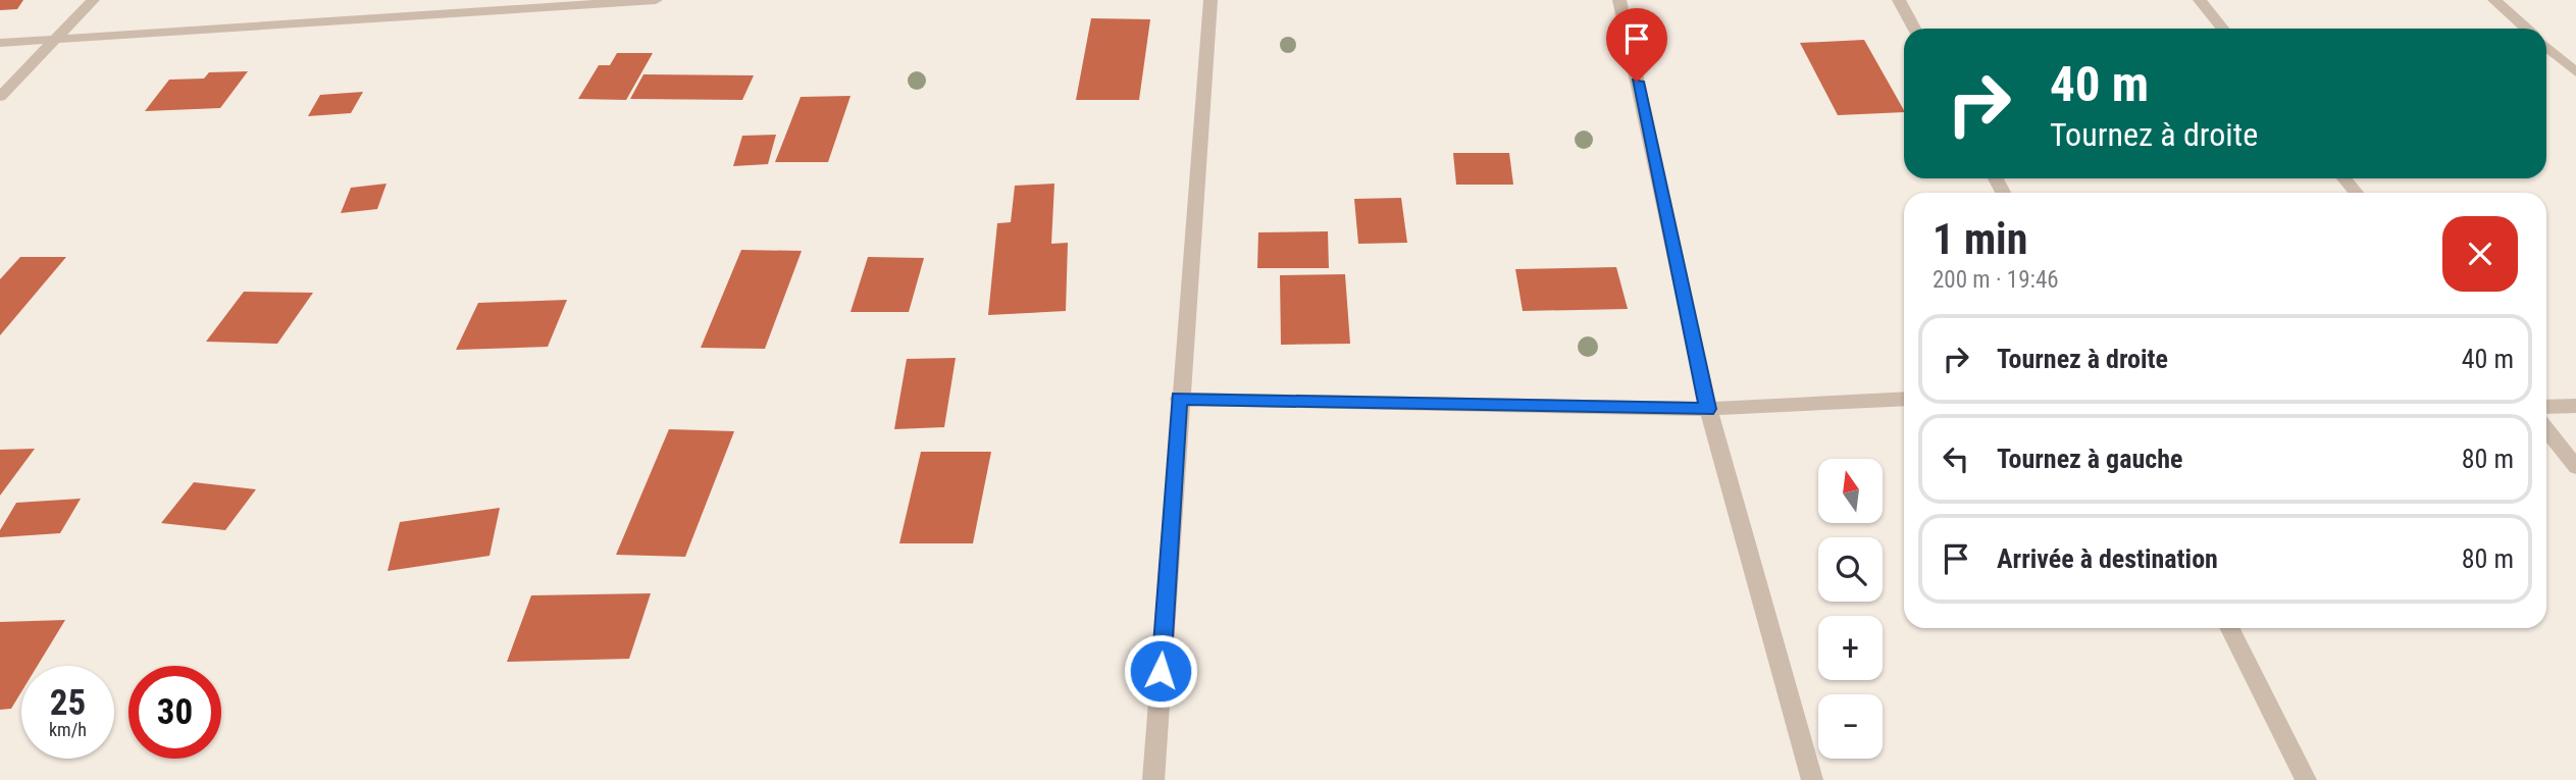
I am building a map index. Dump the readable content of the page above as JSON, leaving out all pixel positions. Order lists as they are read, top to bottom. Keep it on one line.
{"north":"top","page":{"turn":["40 m","Tournez à droite"],"heading":["1 min","200 m · 19:46"],"list":[{"name":"Tournez à droite","value":"40 m"},{"name":"Tournez à gauche","value":"80 m"},{"name":"Arrivée à destination","value":"80 m"}],"map_buttons":["+","−"],"speed":"25 km/h","limit":"30"}}
